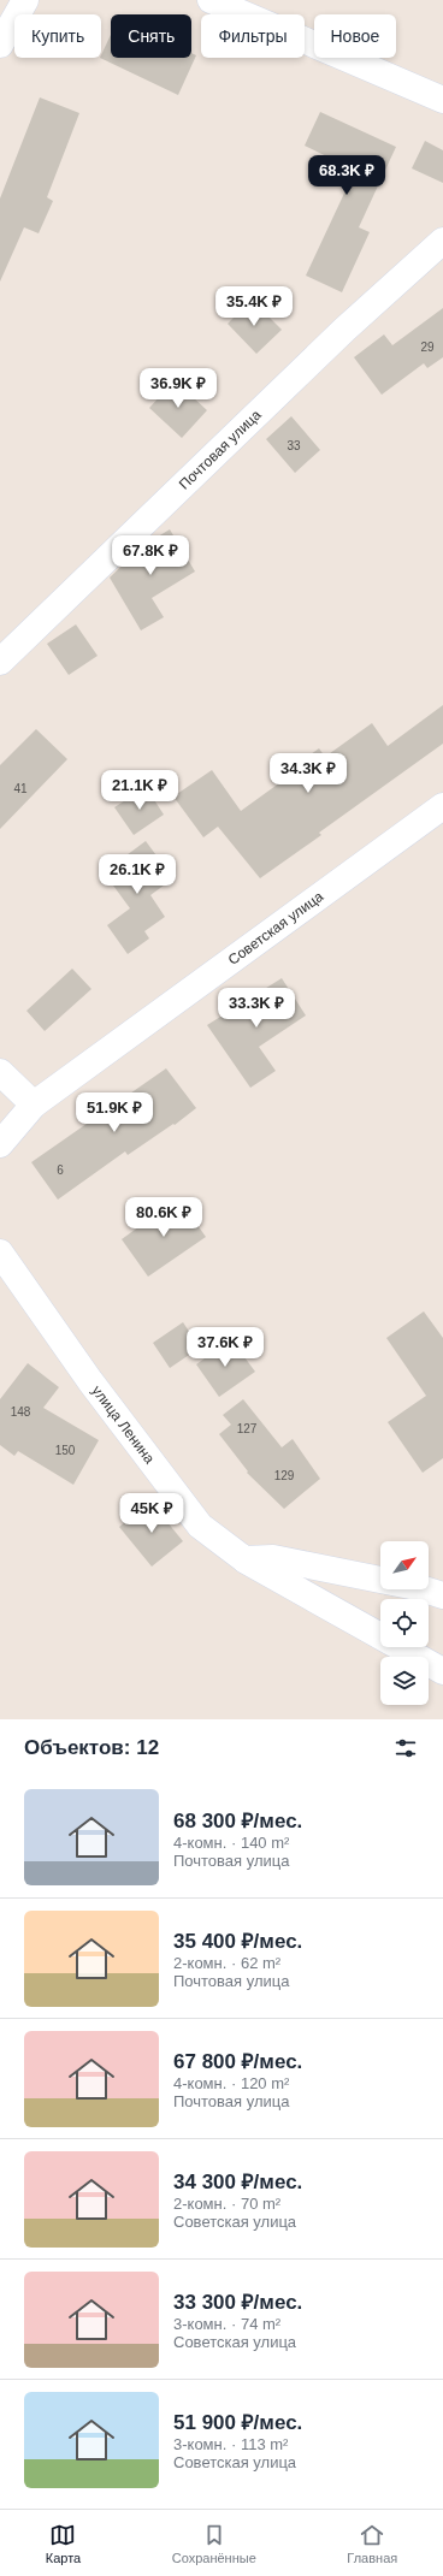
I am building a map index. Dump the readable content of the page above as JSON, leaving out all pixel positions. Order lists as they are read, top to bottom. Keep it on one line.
{"streets":{"street":["Почтовая улица","Советская улица","улица Ленина"]},"house_numbers":["29","33","41","6","148","127","150","129"],"north":"top right","page":{"chip":["Купить","Снять","Фильтры","Новое"],"price":["68.3K ₽","35.4K ₽","36.9K ₽","67.8K ₽","34.3K ₽","21.1K ₽","26.1K ₽","33.3K ₽","51.9K ₽","80.6K ₽","37.6K ₽","45K ₽"],"heading":"Объектов: 12","list":[{"name":"68 300 ₽/мес.","note":"4-комн. · 140 m² · Почтовая улица"},{"name":"35 400 ₽/мес.","note":"2-комн. · 62 m² · Почтовая улица"},{"name":"67 800 ₽/мес.","note":"4-комн. · 120 m² · Почтовая улица"},{"name":"34 300 ₽/мес.","note":"2-комн. · 70 m² · Советская улица"},{"name":"33 300 ₽/мес.","note":"3-комн. · 74 m² · Советская улица"},{"name":"51 900 ₽/мес.","note":"3-комн. · 113 m² · Советская улица"}],"tabs":["Карта","Сохранённые","Главная"]}}
